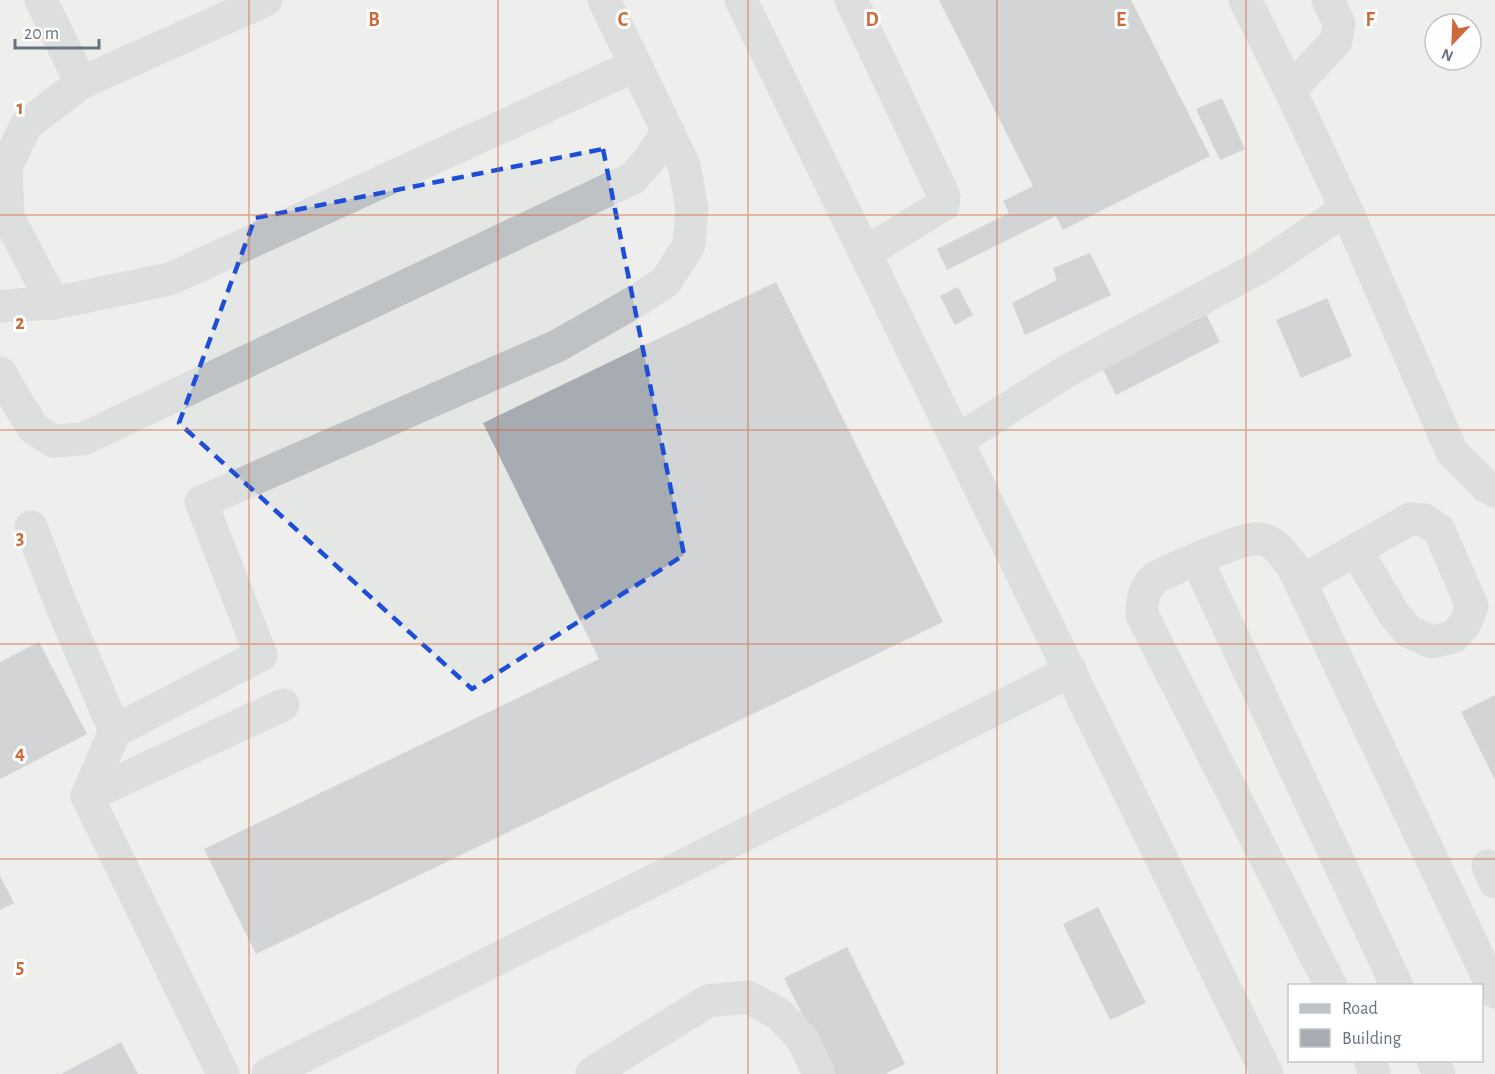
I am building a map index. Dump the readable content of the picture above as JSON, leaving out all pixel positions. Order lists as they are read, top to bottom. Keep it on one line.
{"legend":["Road","Building"],"scale_bar":"20 m","north":"bottom left","grid":{"columns":["B","C","D","E","F"],"rows":["1","2","3","4","5"]}}
